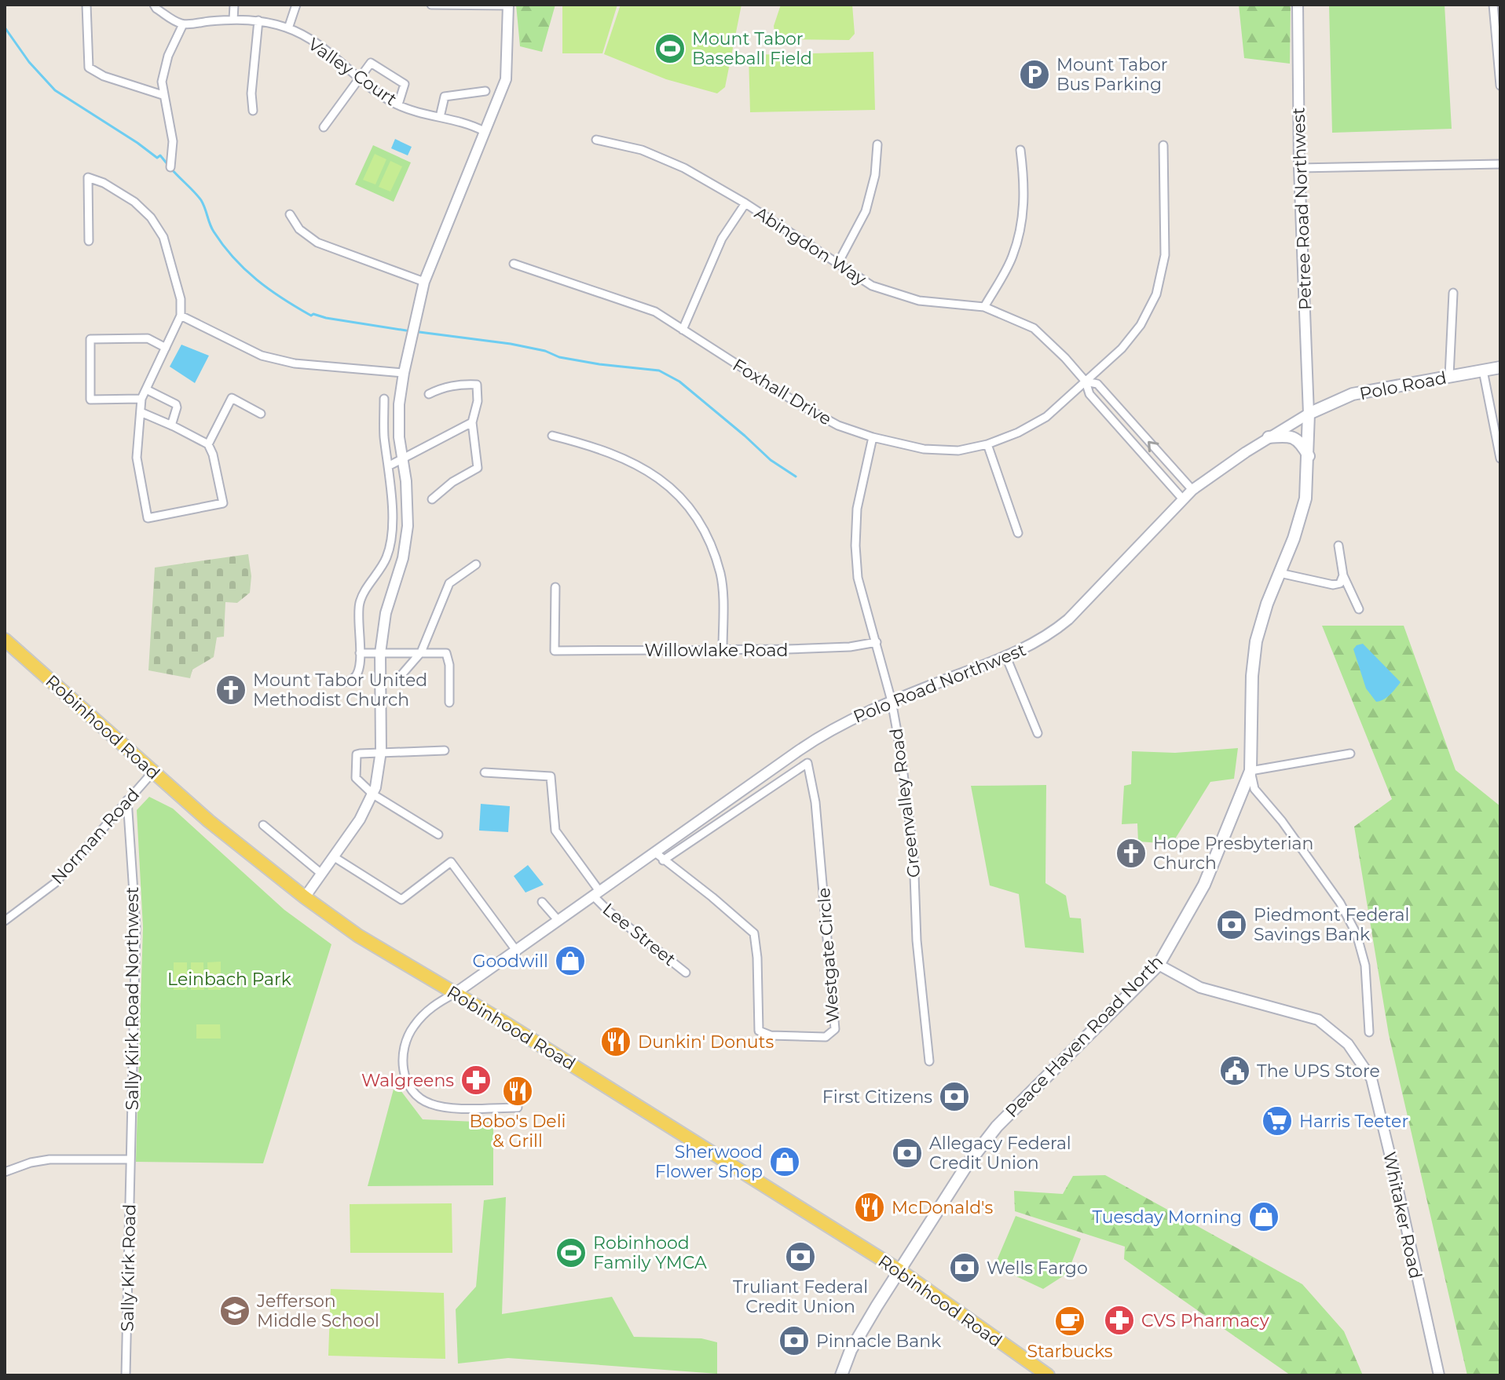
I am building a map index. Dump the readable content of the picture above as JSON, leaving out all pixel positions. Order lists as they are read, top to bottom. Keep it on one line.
{"streets":{"main road":["Polo Road","Robinhood Road","Peace Haven Road North"],"street":["Valley Court","Petree Road Northwest","Abingdon Way","Foxhall Drive","Willowlake Road","Polo Road Northwest","Greenvalley Road","Norman Road","Lee Street","Westgate Circle","Sally Kirk Road Northwest","Whitaker Road","Sally Kirk Road"]},"crossings":[["Petree Road Northwest","Polo Road"],["Petree Road Northwest","Polo Road Northwest"],["Petree Road Northwest","Peace Haven Road North"],["Abingdon Way","Foxhall Drive"],["Abingdon Way","Polo Road Northwest"],["Polo Road","Polo Road Northwest"],["Polo Road","Peace Haven Road North"],["Foxhall Drive","Greenvalley Road"],["Willowlake Road","Greenvalley Road"],["Polo Road Northwest","Robinhood Road"],["Polo Road Northwest","Greenvalley Road"],["Polo Road Northwest","Lee Street"],["Polo Road Northwest","Westgate Circle"],["Polo Road Northwest","Peace Haven Road North"],["Robinhood Road","Norman Road"],["Robinhood Road","Peace Haven Road North"],["Norman Road","Sally Kirk Road Northwest"],["Sally Kirk Road Northwest","Sally Kirk Road"],["Peace Haven Road North","Whitaker Road"]],"parks":["Leinbach Park"],"places":{"sports":["Mount Tabor Baseball Field","Robinhood Family YMCA"],"parking":["Mount Tabor Bus Parking"],"church":["Mount Tabor United Methodist Church","Hope Presbyterian Church"],"bank":["Piedmont Federal Savings Bank","First Citizens","Allegacy Federal Credit Union","Truliant Federal Credit Union","Wells Fargo","Pinnacle Bank"],"shop":["Goodwill","Sherwood Flower Shop","Tuesday Morning"],"restaurant":["Dunkin' Donuts","Bobo's Deli & Grill","McDonald's"],"public building":["The UPS Store"],"pharmacy":["Walgreens","CVS Pharmacy"],"supermarket":["Harris Teeter"],"school or university":["Jefferson Middle School"],"cafe":["Starbucks"]}}
